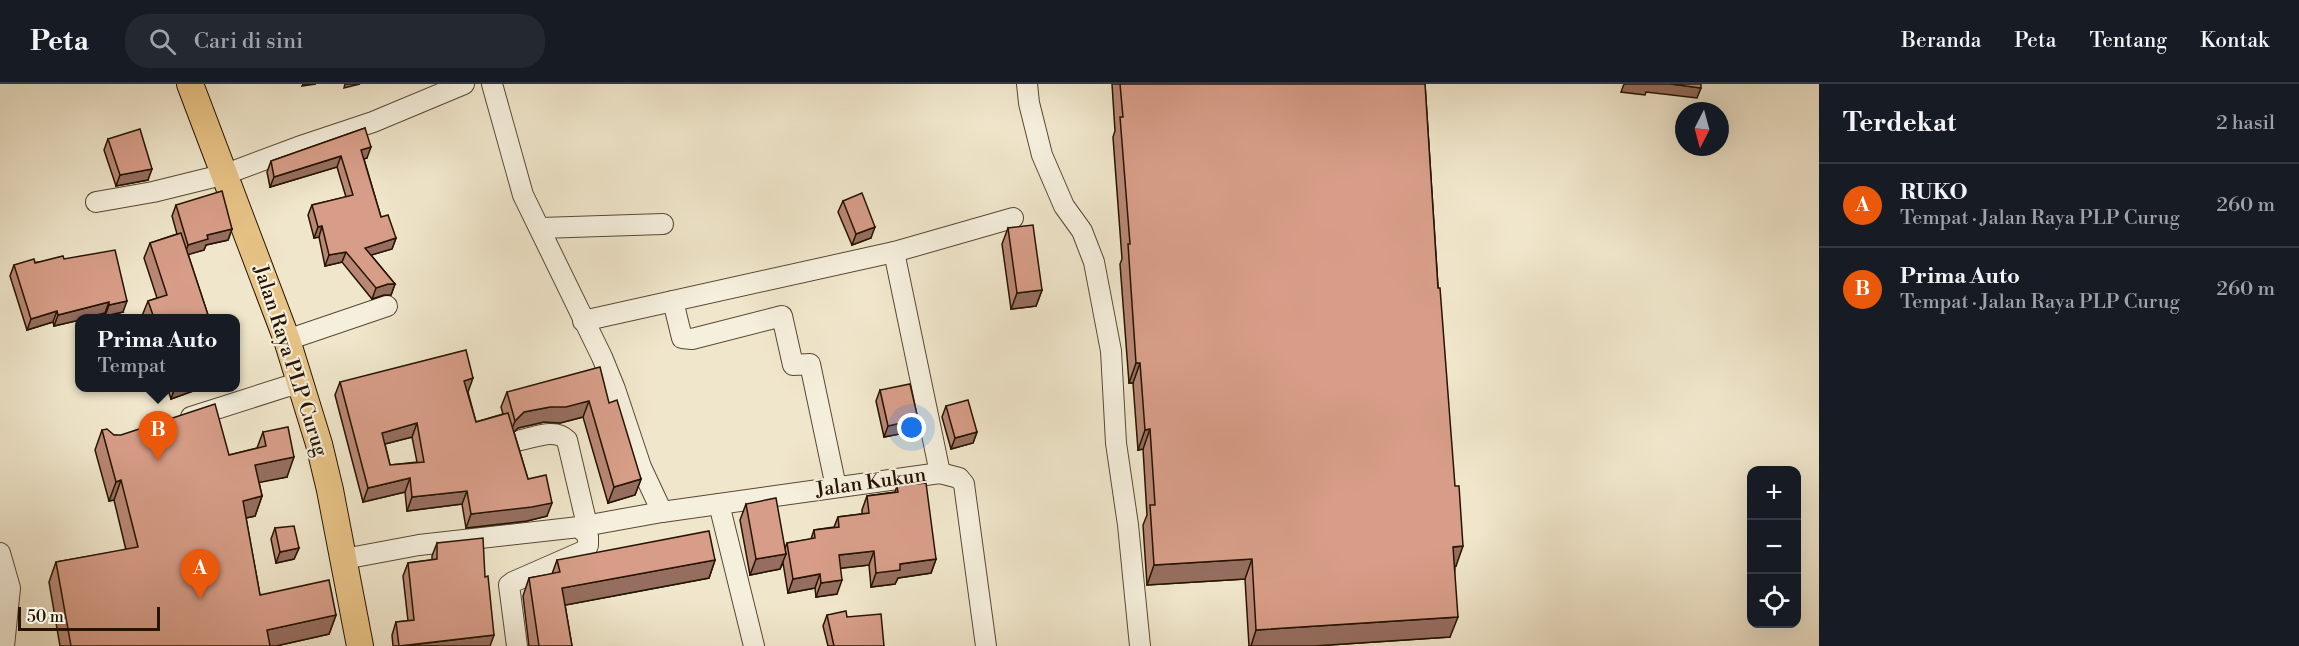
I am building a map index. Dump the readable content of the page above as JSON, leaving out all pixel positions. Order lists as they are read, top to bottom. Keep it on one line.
{"streets":{"main road":["Jalan Raya PLP Curug"],"street":["Jalan Kukun"]},"crossings":[["Jalan Raya PLP Curug","Jalan Kukun"]],"scale_bar":"50 m","north":"bottom","page":{"header":"Peta","search":"Cari di sini","nav":["Beranda","Peta","Tentang","Kontak"],"heading":["Terdekat","2 hasil"],"list":[{"mark":"A","name":"RUKO","note":"Tempat · Jalan Raya PLP Curug","value":"260 m"},{"mark":"B","name":"Prima Auto","note":"Tempat · Jalan Raya PLP Curug","value":"260 m"}],"popup":["Prima Auto","Tempat"],"pins":["B","A"],"map_buttons":["+","−"],"scale":"50 m"}}
